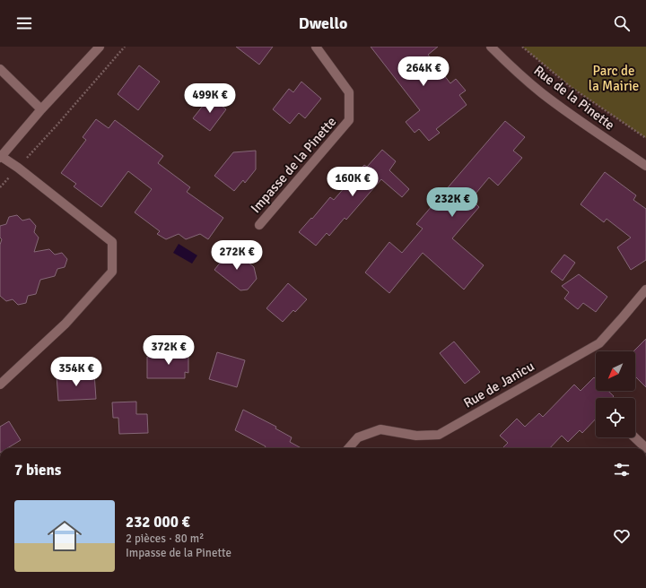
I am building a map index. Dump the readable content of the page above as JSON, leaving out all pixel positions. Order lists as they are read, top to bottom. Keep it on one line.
{"streets":{"street":["Rue de la Pinette","Impasse de la Pinette","Rue de Janicu"]},"parks":["Parc de la Mairie"],"north":"bottom left","page":{"header":"Dwello","price":["264K €","499K €","160K €","232K €","272K €","372K €","354K €"],"heading":"7 biens","list":[{"name":"232 000 €","note":"2 pièces · 80 m² · Impasse de la Pinette"}]}}
